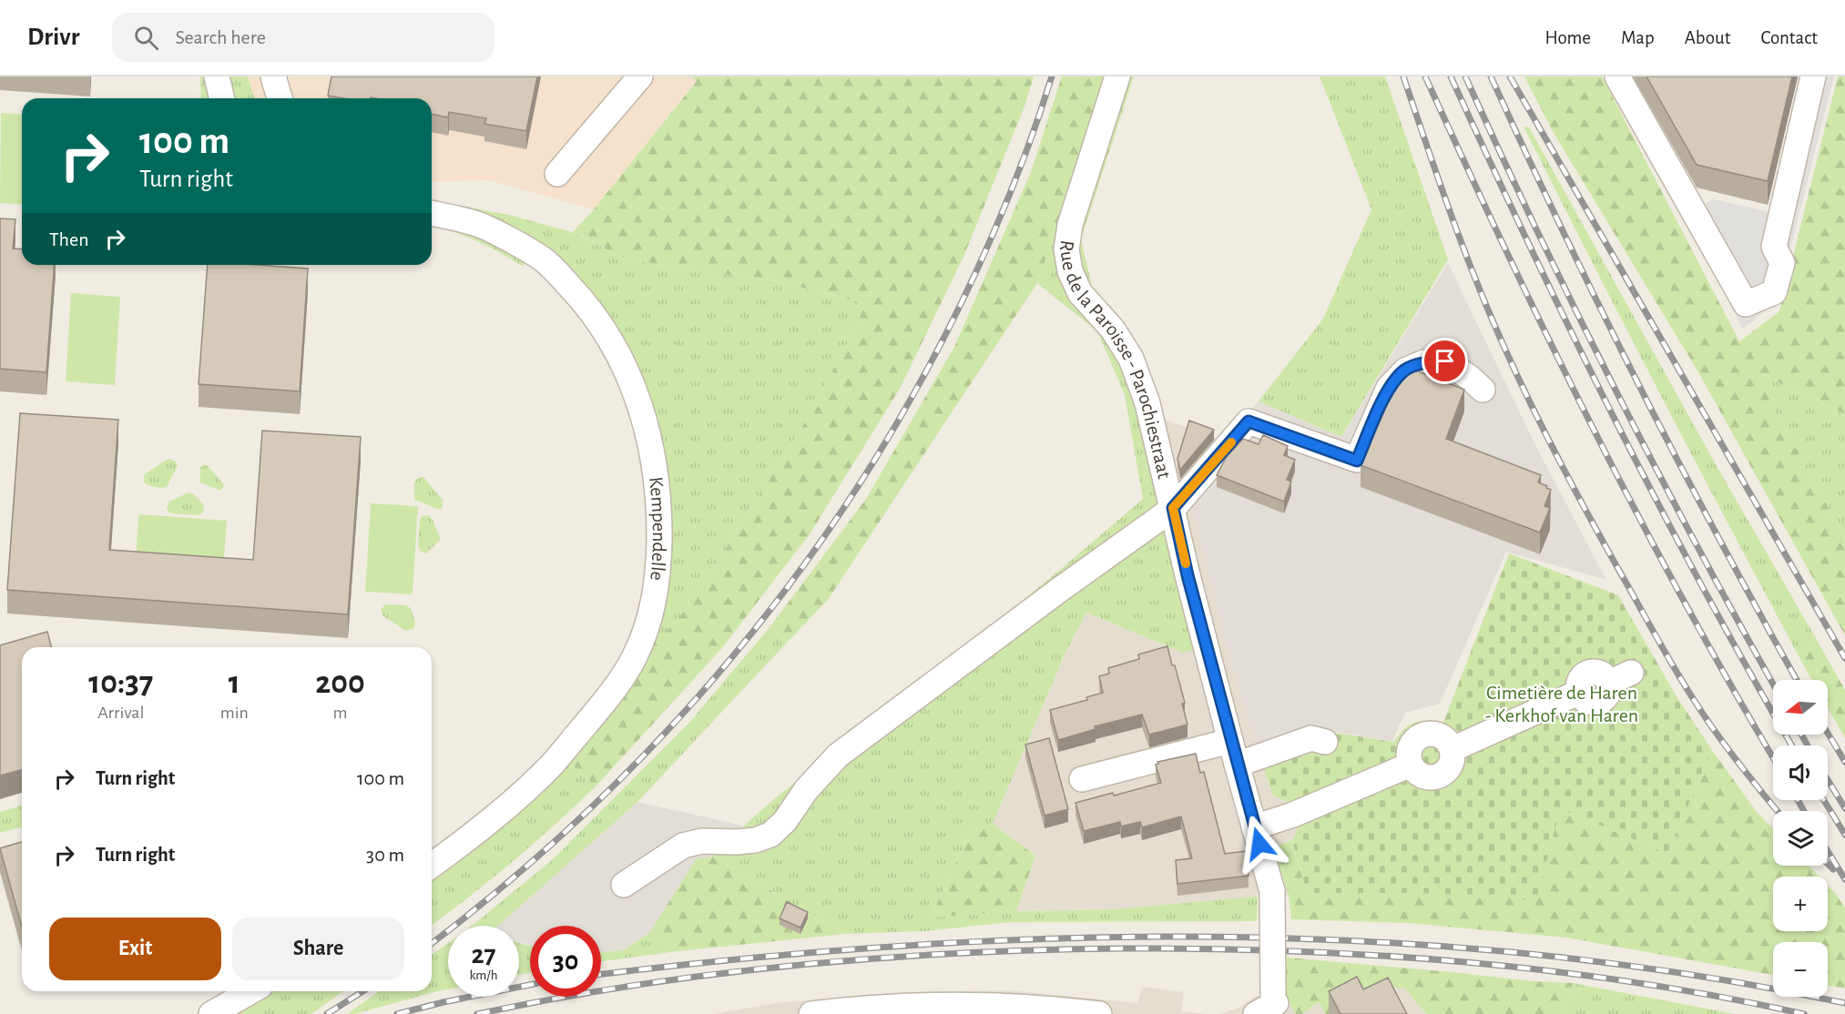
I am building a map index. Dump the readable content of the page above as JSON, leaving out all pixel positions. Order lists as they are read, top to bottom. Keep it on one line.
{"streets":{"street":["Rue de la Paroisse - Parochiestraat","Kempendelle"]},"parks":["Cimetière de Haren - Kerkhof van Haren"],"north":"left","page":{"header":"Drivr","search":"Search here","nav":["Home","Map","About","Contact"],"turn":["100 m","Turn right"],"then":"Then","eta":["10:37","Arrival","1","min","200","m"],"map_buttons":["+","−"],"list":[{"name":"Turn right","value":"100 m"},{"name":"Turn right","value":"30 m"}],"buttons":["Exit","Share"],"speed":"27 km/h","limit":"30"}}
